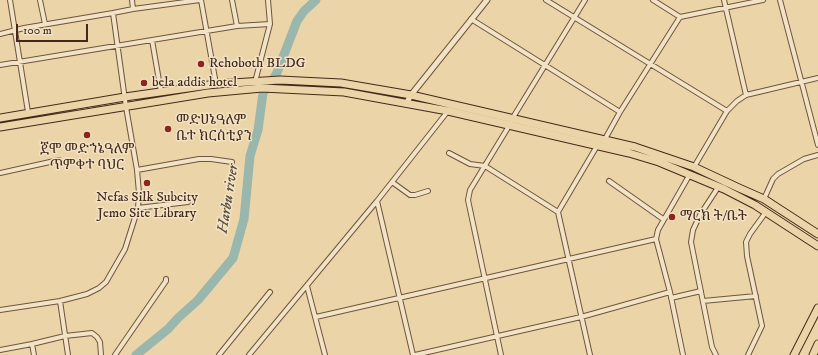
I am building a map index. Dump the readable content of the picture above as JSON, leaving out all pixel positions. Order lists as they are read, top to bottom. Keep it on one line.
{"water":["Harbu river"],"places":["Rehoboth BLDG","bela addis hotel","መድሀኔዓለም ቤተ ክርስቲያን","ጀሞ መድኀኔዓለም ጥምቀተ ባህር","Nefas Silk Subcity Jemo Site Library","ማርክ ት/ቤት"],"scale_bar":"100 m"}
